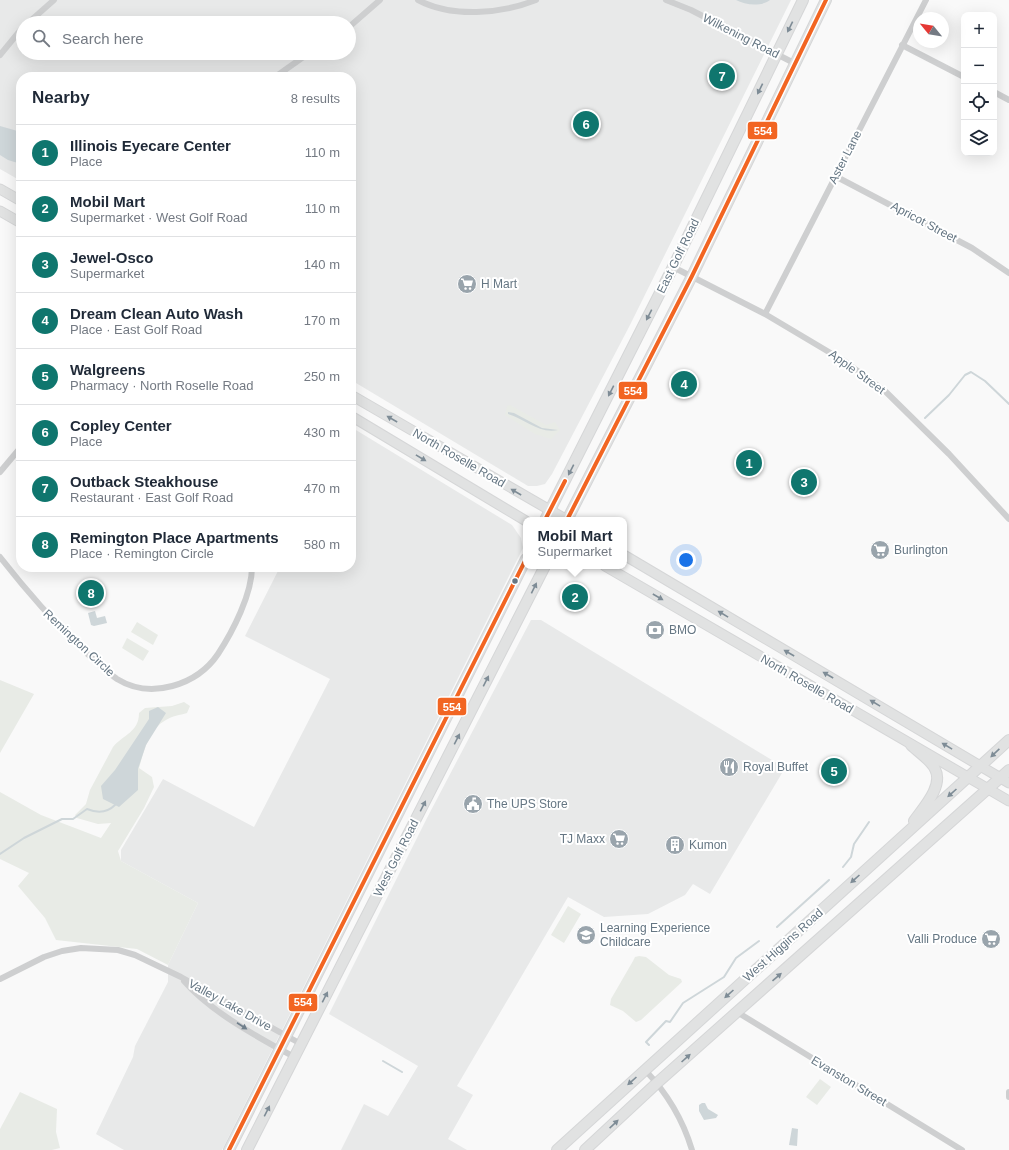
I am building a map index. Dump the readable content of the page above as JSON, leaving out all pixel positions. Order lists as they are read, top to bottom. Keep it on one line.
{"streets":{"main road":["East Golf Road","North Roselle Road","West Golf Road","West Higgins Road"],"street":["Wilkening Road","Aster Lane","Apricot Street","Apple Street","Remington Circle","Valley Lake Drive","Evanston Street"]},"crossings":[["Wilkening Road","East Golf Road"],["Aster Lane","Apricot Street"],["Aster Lane","Apple Street"],["East Golf Road","Apple Street"],["East Golf Road","North Roselle Road"],["North Roselle Road","West Higgins Road"],["West Golf Road","Valley Lake Drive"],["West Higgins Road","Evanston Street"]],"places":{"supermarket":["H Mart","Burlington","TJ Maxx","Valli Produce"],"bank":["BMO"],"restaurant":["Royal Buffet"],"public building":["The UPS Store"],"building":["Kumon"],"school or university":["Learning Experience Childcare"]},"lines":["transit line 554"],"north":"top left","page":{"map_buttons":["+","−"],"search":"Search here","pins":["7","6","4","1","3","8","2","5"],"heading":["Nearby","8 results"],"list":[{"mark":"1","name":"Illinois Eyecare Center","note":"Place","value":"110 m"},{"mark":"2","name":"Mobil Mart","note":"Supermarket · West Golf Road","value":"110 m"},{"mark":"3","name":"Jewel-Osco","note":"Supermarket","value":"140 m"},{"mark":"4","name":"Dream Clean Auto Wash","note":"Place · East Golf Road","value":"170 m"},{"mark":"5","name":"Walgreens","note":"Pharmacy · North Roselle Road","value":"250 m"},{"mark":"6","name":"Copley Center","note":"Place","value":"430 m"},{"mark":"7","name":"Outback Steakhouse","note":"Restaurant · East Golf Road","value":"470 m"},{"mark":"8","name":"Remington Place Apartments","note":"Place · Remington Circle","value":"580 m"}],"popup":["Mobil Mart","Supermarket"]}}
